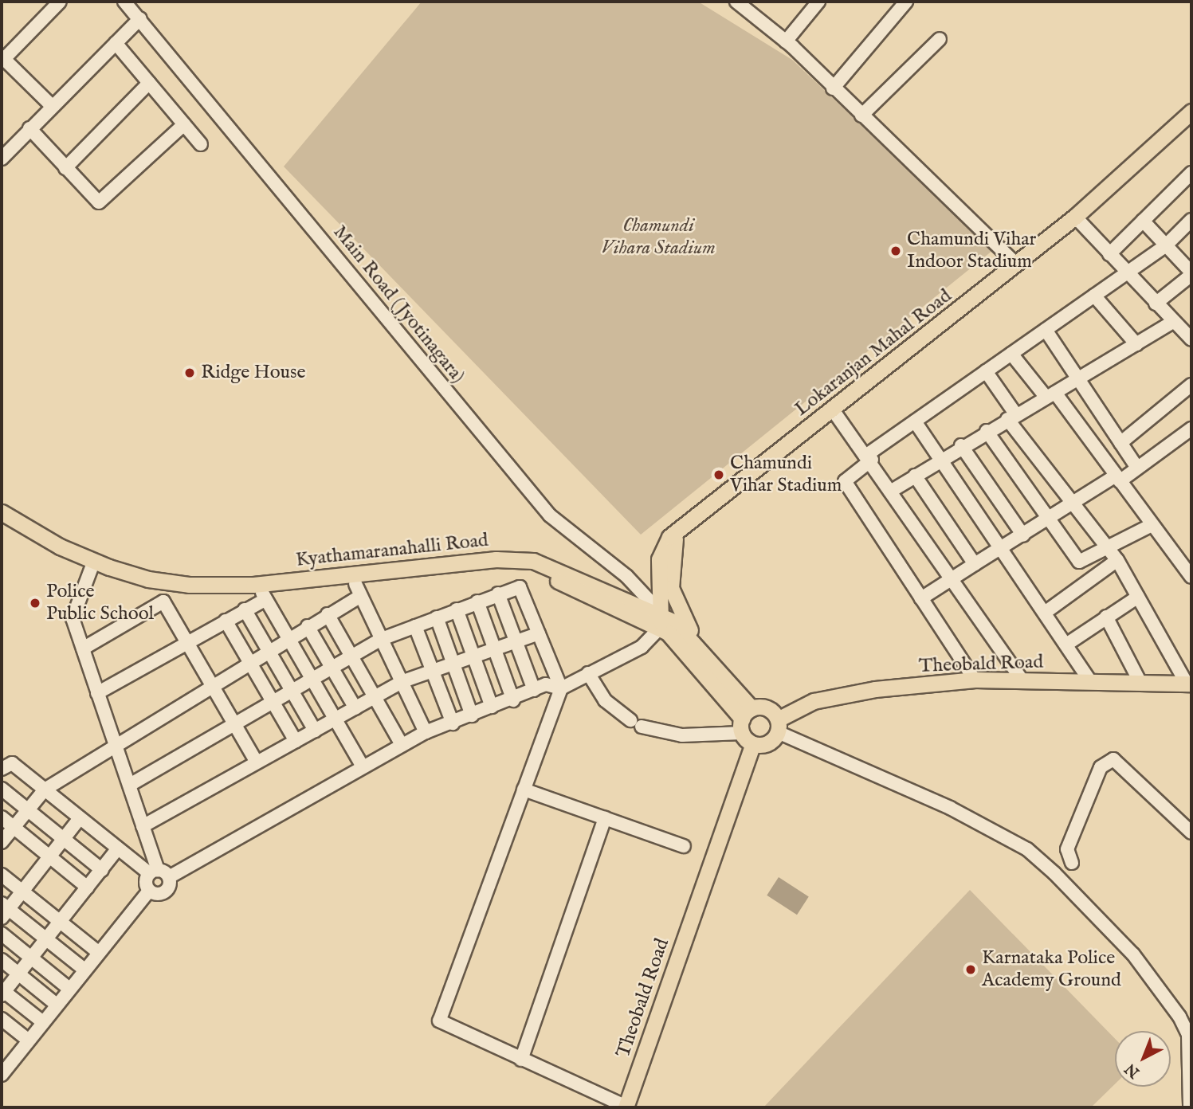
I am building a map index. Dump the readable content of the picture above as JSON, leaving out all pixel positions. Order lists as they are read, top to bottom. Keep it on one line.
{"streets":{"main road":["Lokaranjan Mahal Road","Kyathamaranahalli Road","Theobald Road"],"street":["Main Road (Jyotinagara)"]},"crossings":[["Main Road (Jyotinagara)","Lokaranjan Mahal Road"],["Main Road (Jyotinagara)","Kyathamaranahalli Road"],["Lokaranjan Mahal Road","Kyathamaranahalli Road"],["Kyathamaranahalli Road","Theobald Road"]],"parks":["Chamundi Vihara Stadium"],"places":["Chamundi Vihar Indoor Stadium","Ridge House","Chamundi Vihar Stadium","Police Public School","Karnataka Police Academy Ground"],"north":"bottom left"}
